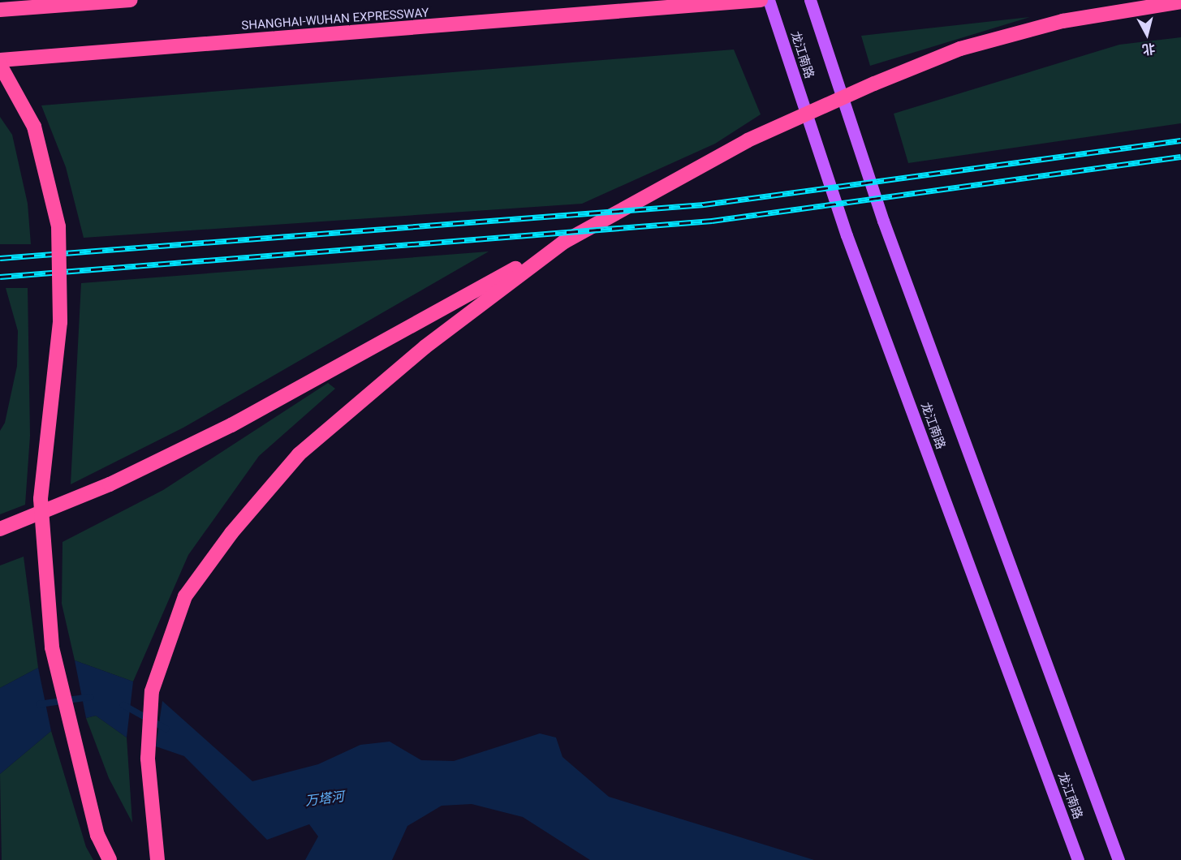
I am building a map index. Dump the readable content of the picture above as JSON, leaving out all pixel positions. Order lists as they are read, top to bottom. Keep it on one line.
{"streets":{"highway":["SHANGHAI-WUHAN EXPRESSWAY"],"main road":["龙江南路"]},"water":["万塔河"],"north":"bottom"}
